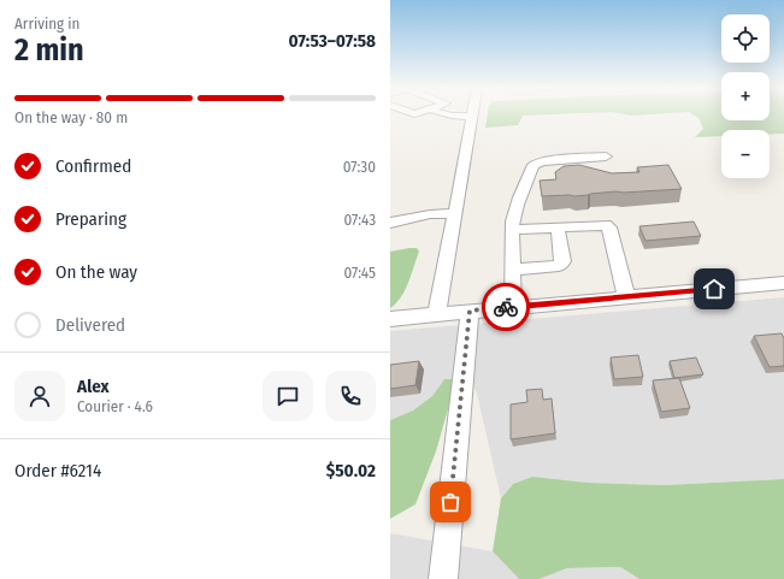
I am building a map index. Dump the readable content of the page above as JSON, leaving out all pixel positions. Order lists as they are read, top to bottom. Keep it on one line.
{"page":{"heading":["2 min","Arriving in","07:53–07:58"],"panel":["Alex","Courier · 4.6","Order #6214","$50.02"],"map_buttons":["+","−"],"bar":"On the way · 80 m","list":[["Confirmed","07:30"],["Preparing","07:43"],["On the way","07:45"],"Delivered"]}}
